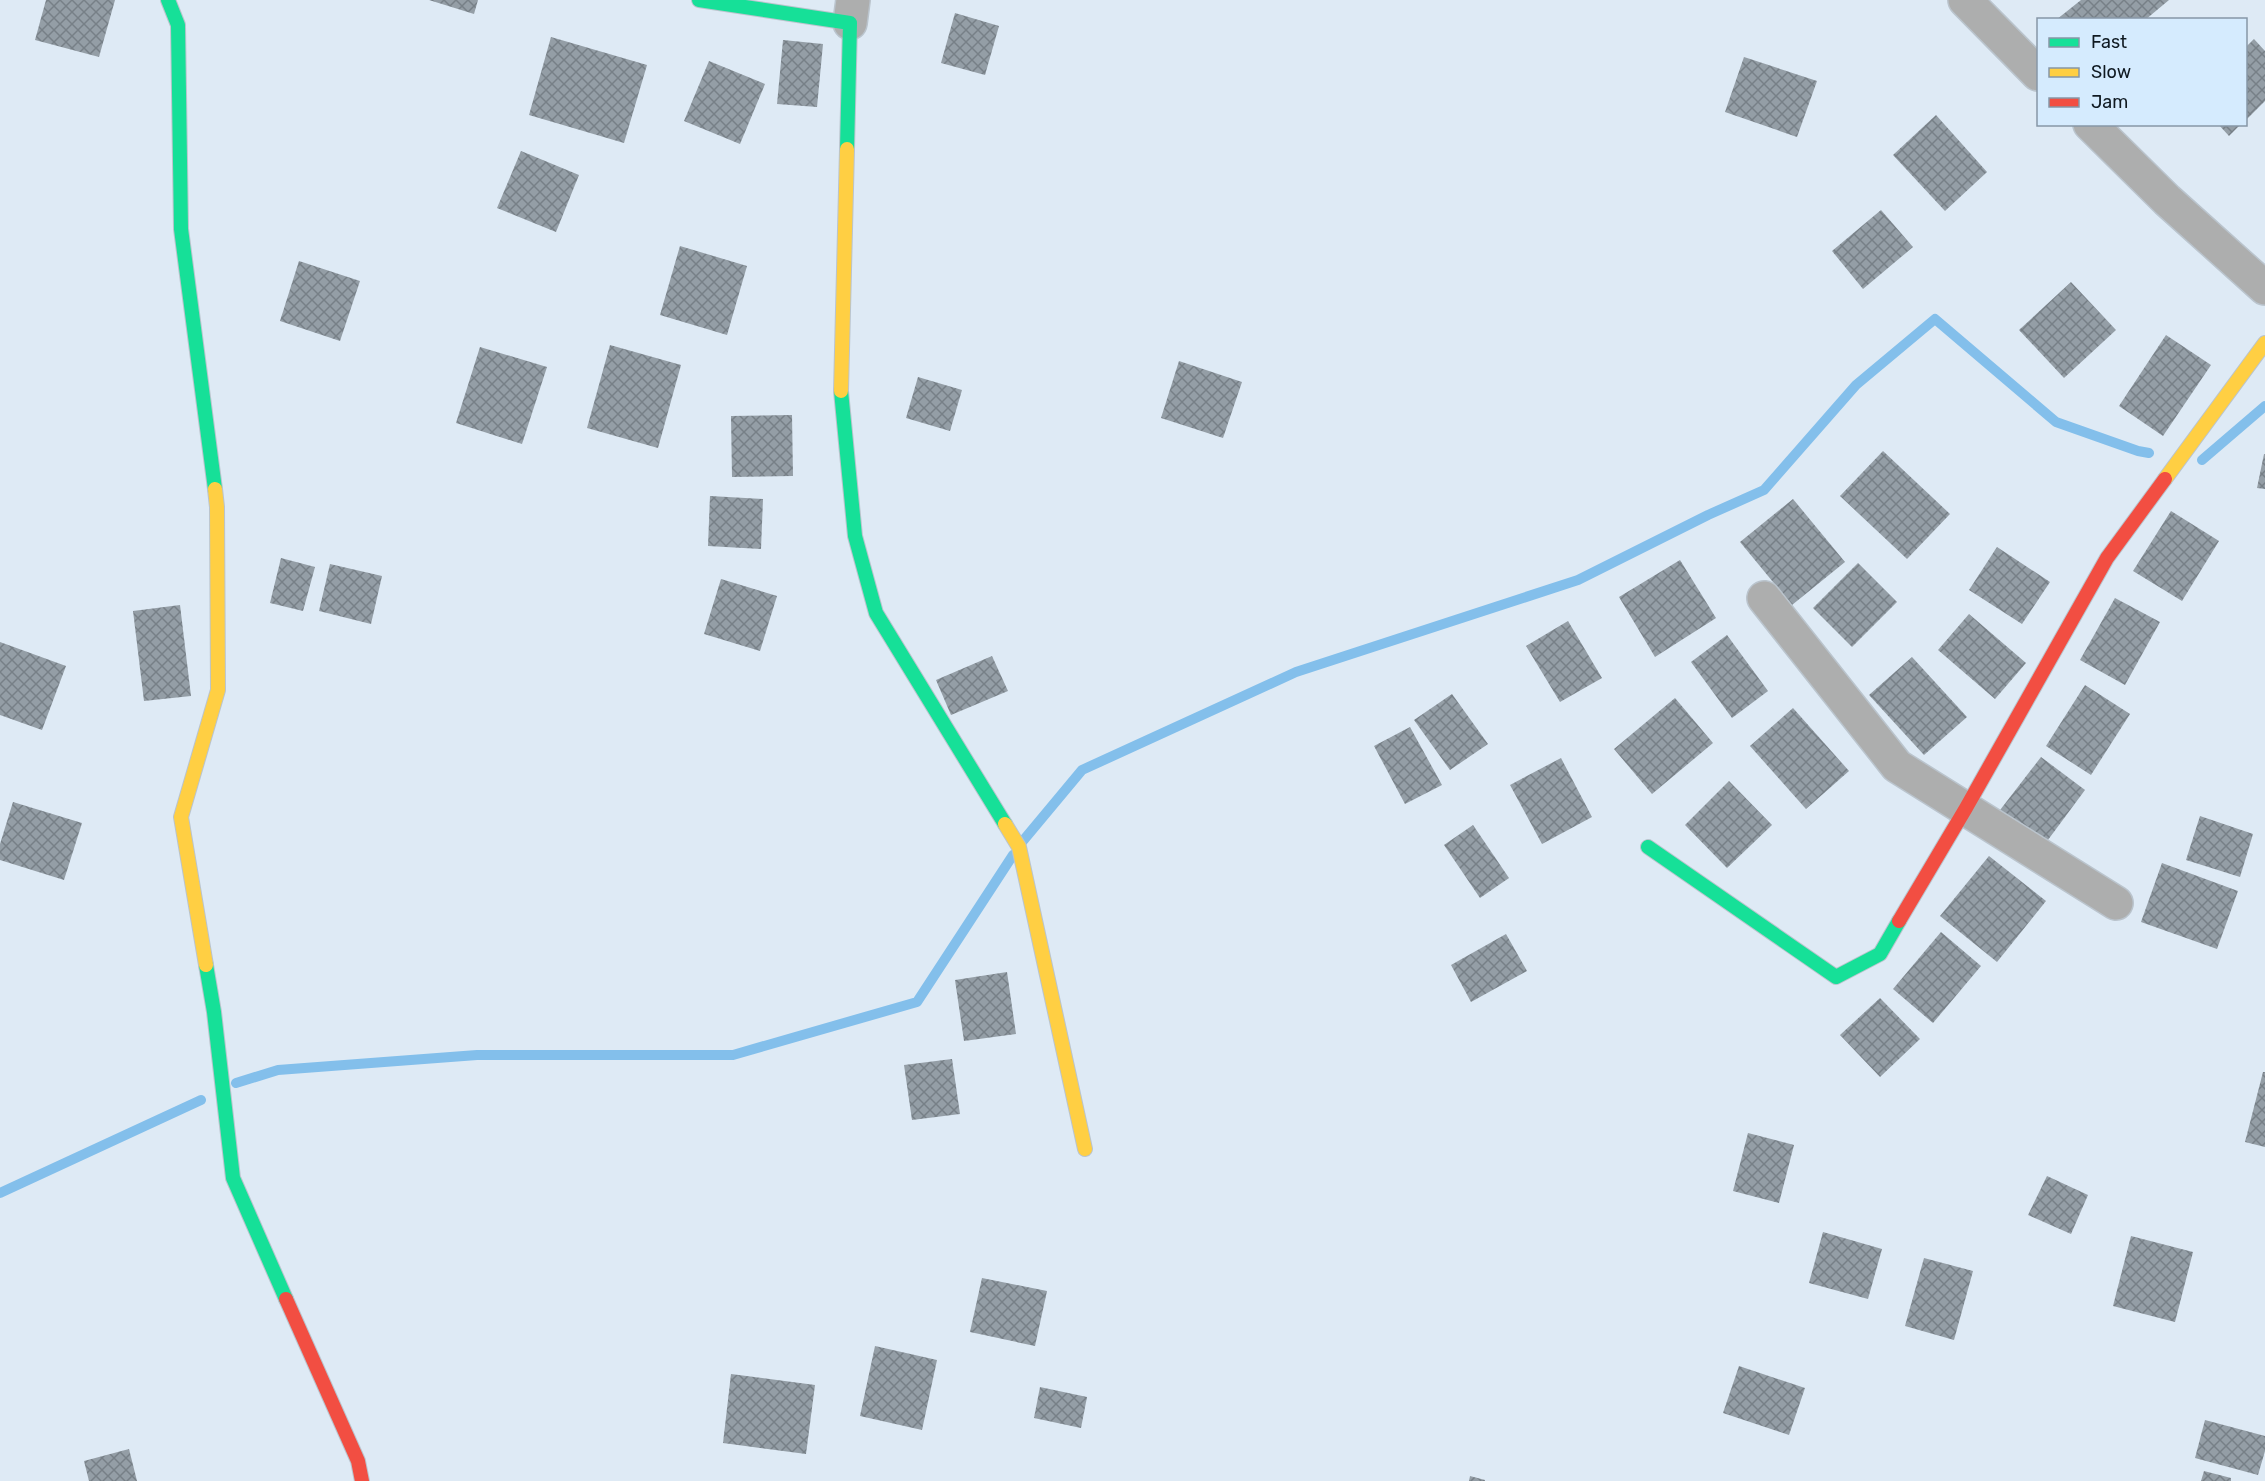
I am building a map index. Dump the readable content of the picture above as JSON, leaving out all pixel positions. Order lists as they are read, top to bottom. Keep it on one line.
{"legend":["Fast","Slow","Jam"]}
